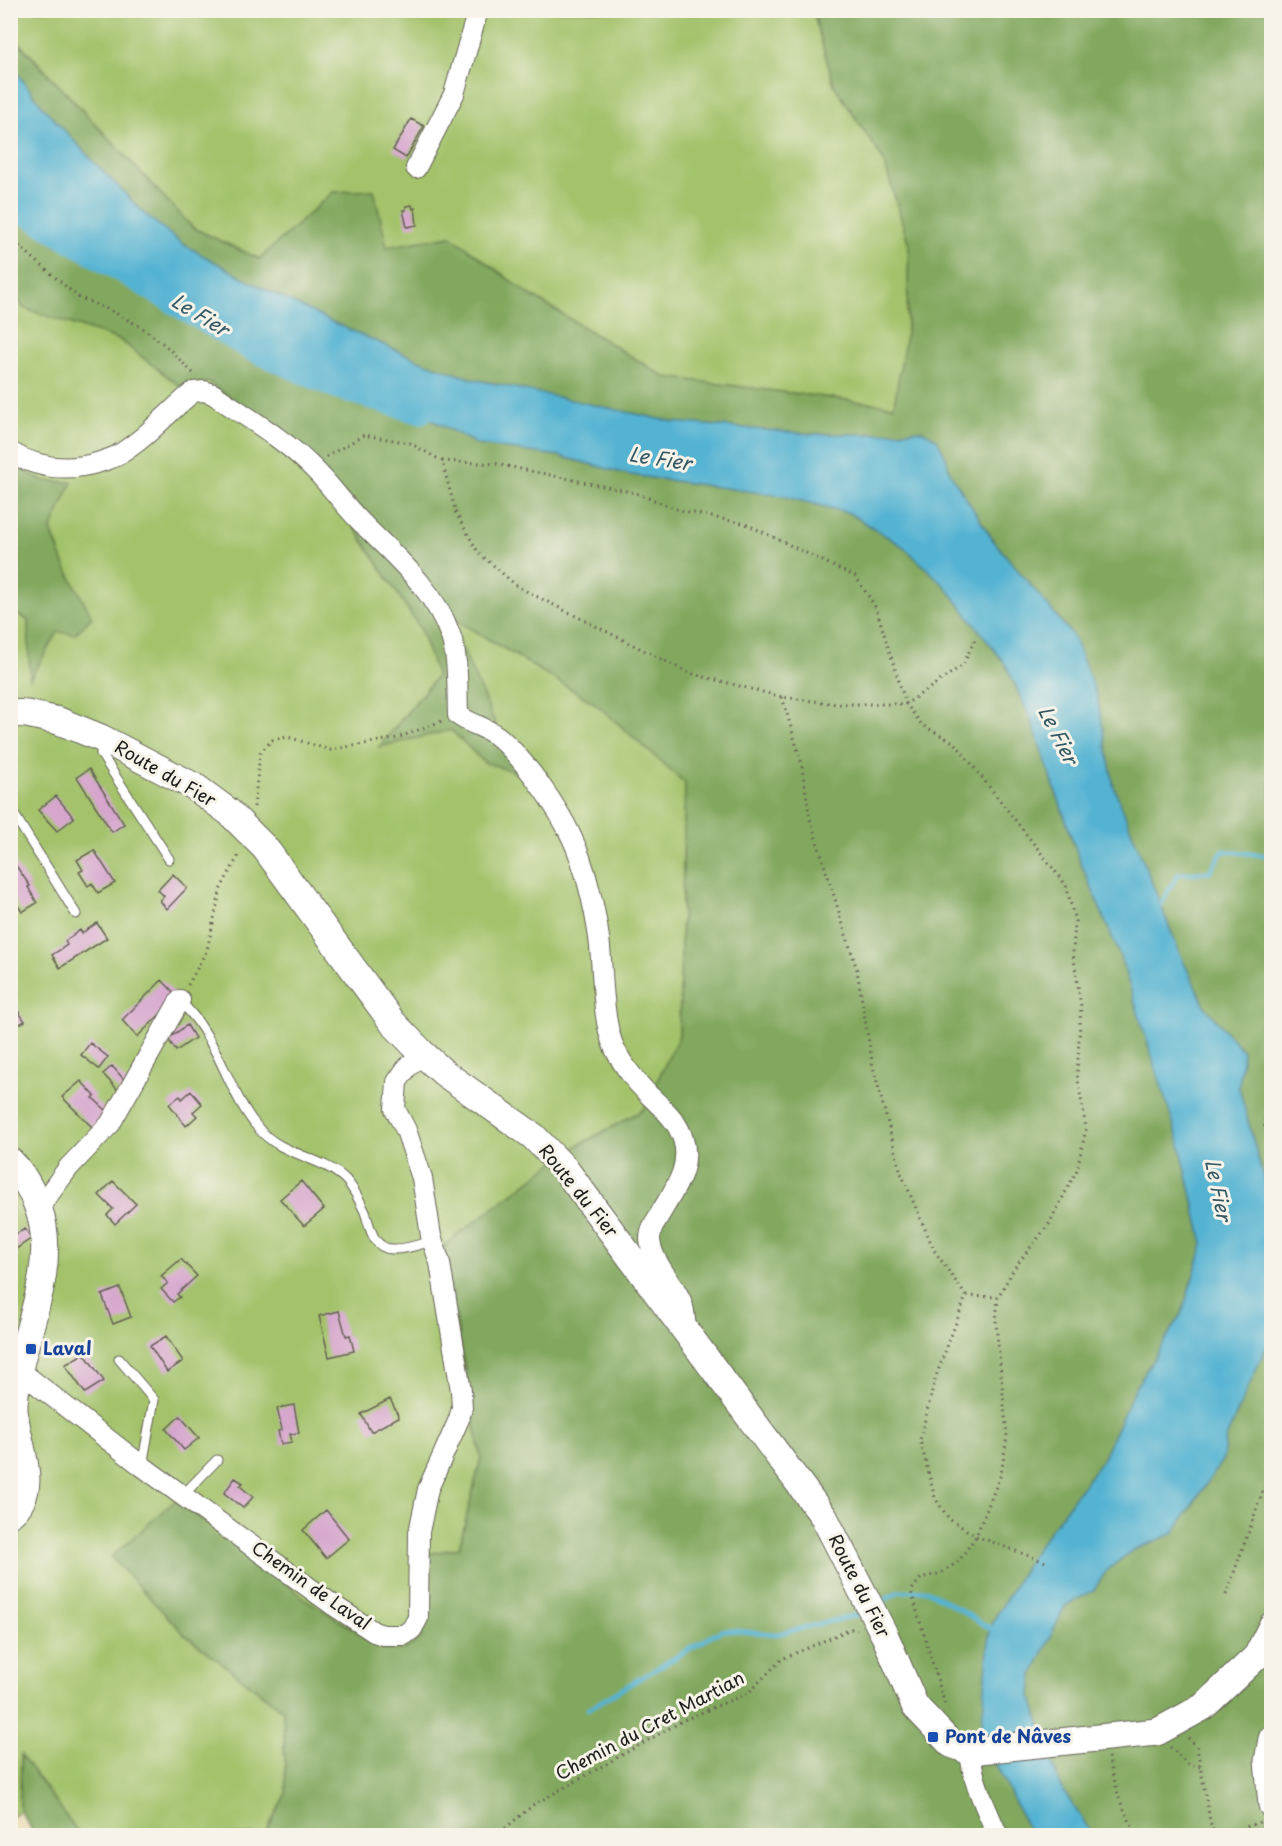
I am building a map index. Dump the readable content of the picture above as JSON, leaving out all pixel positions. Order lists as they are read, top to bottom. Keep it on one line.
{"streets":{"main road":["Route du Fier"],"street":["Chemin de Laval"],"path":["Chemin du Cret Martian"]},"crossings":[["Route du Fier","Chemin de Laval"],["Route du Fier","Chemin du Cret Martian"]],"water":["Le Fier"],"places":{"transit":["Laval","Pont de Nâves"]}}
